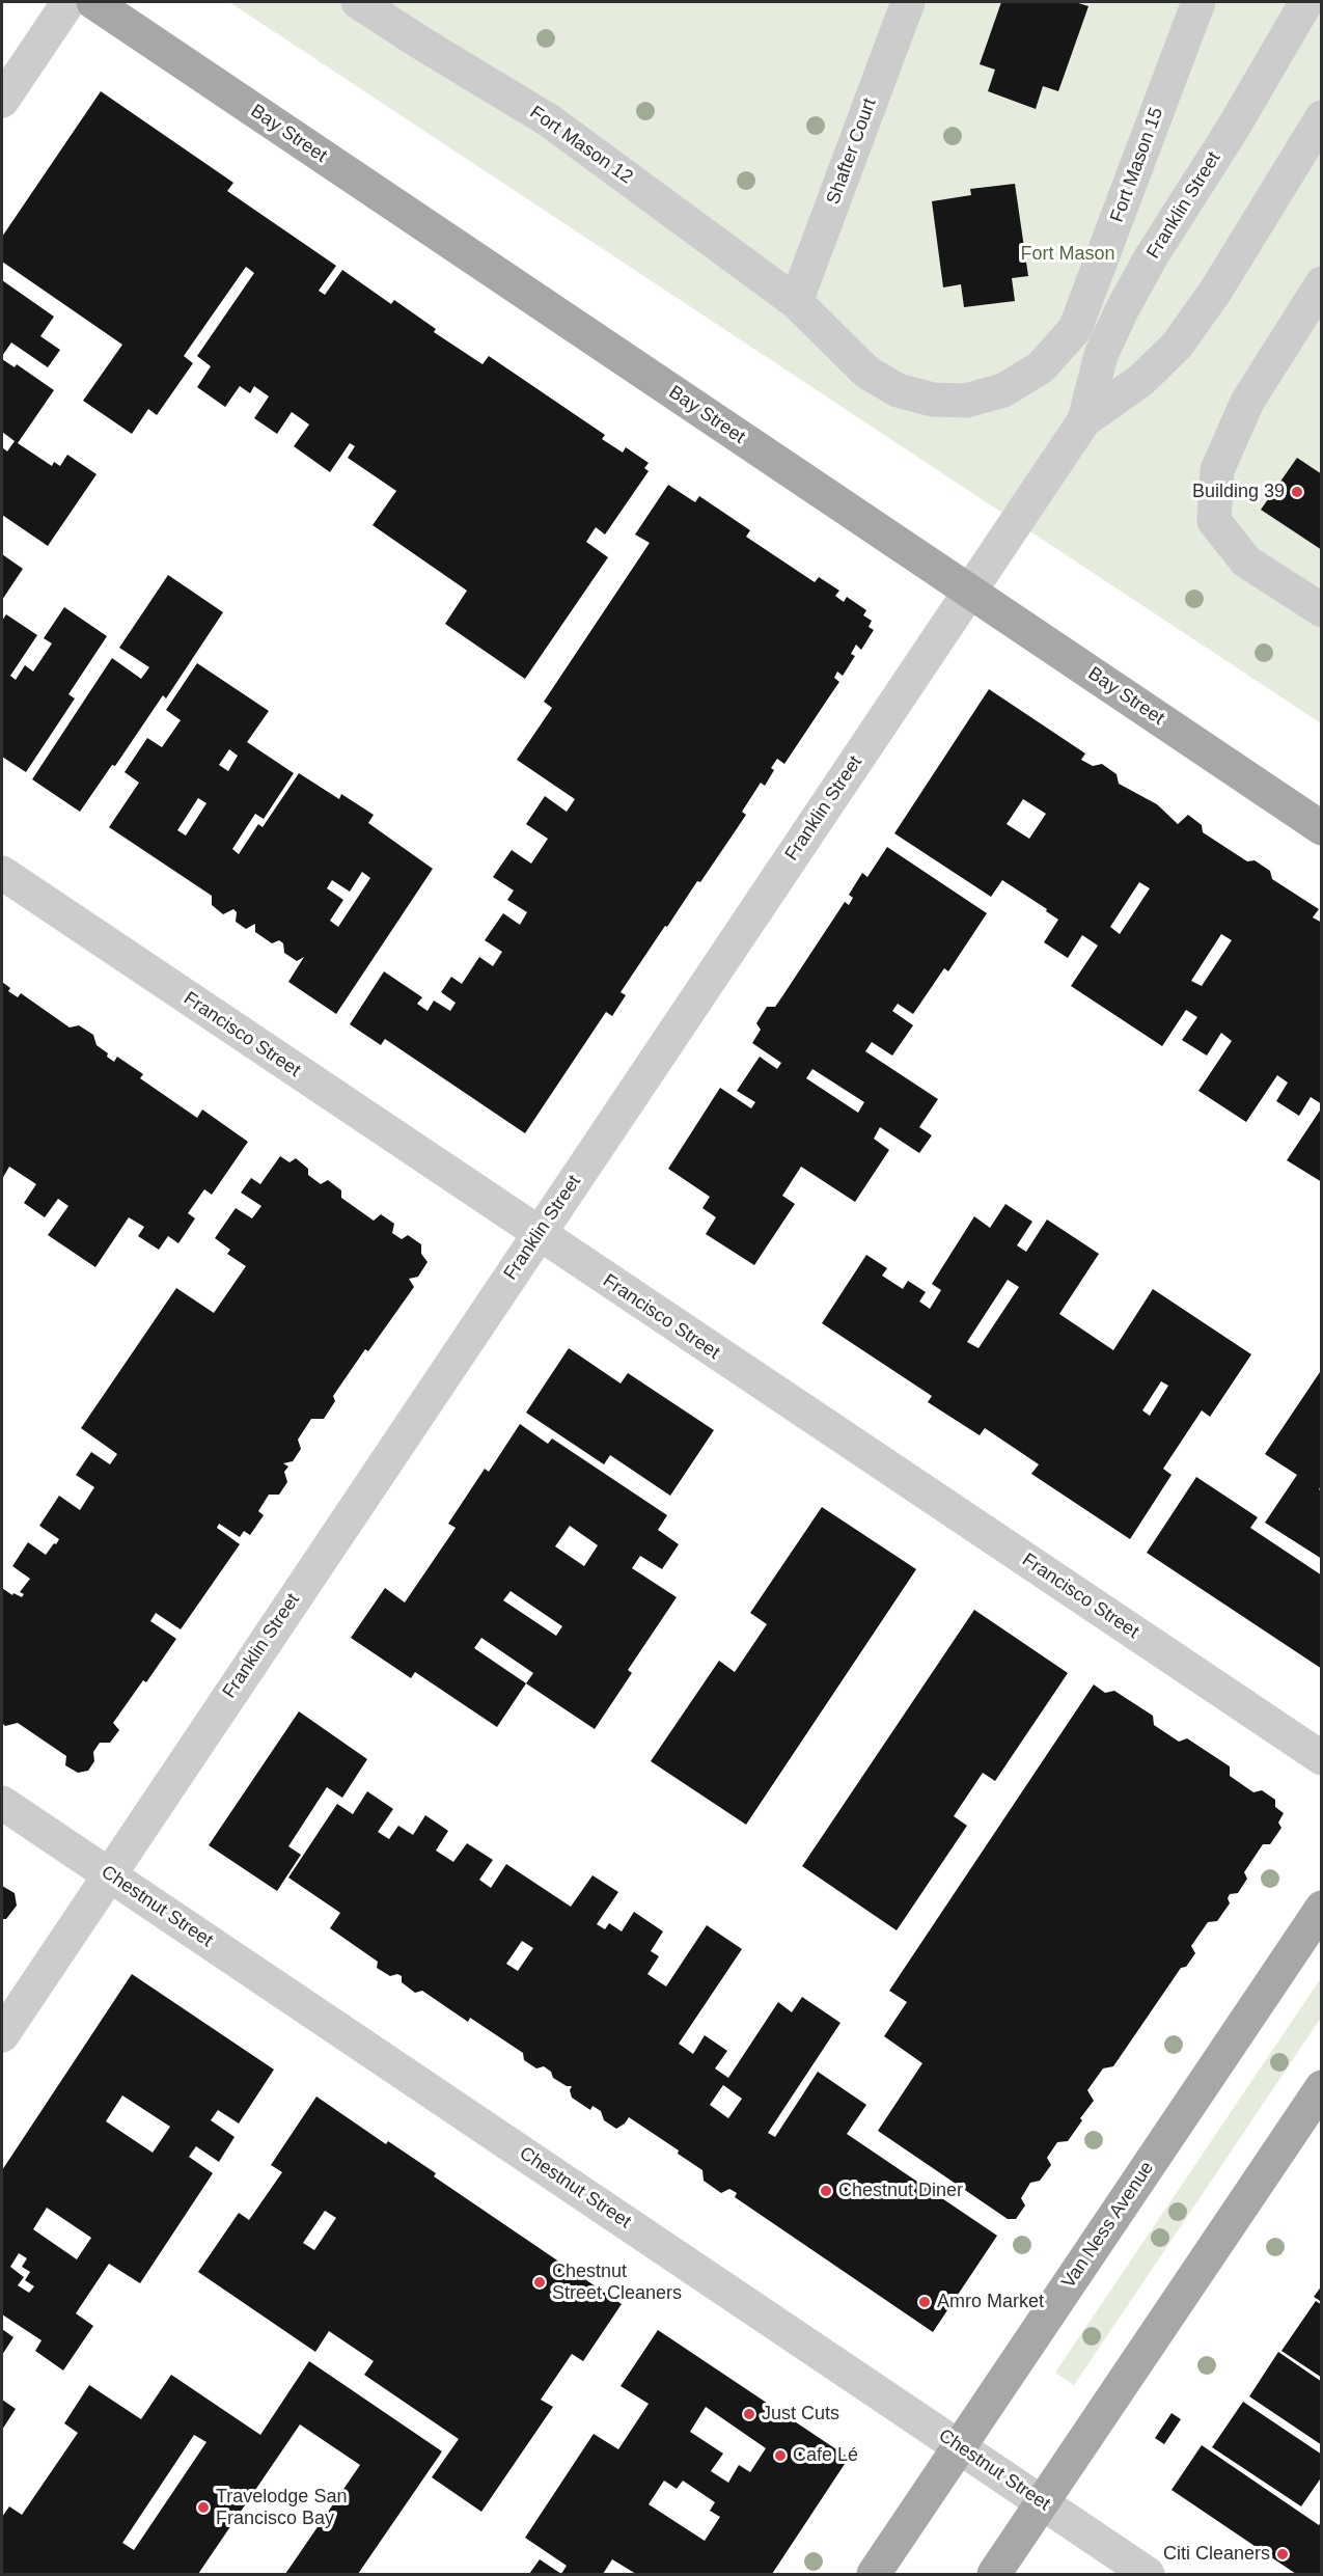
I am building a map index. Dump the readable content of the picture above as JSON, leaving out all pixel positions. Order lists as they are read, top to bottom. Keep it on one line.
{"streets":{"main road":["Bay Street","Van Ness Avenue"],"street":["Fort Mason 12","Shafter Court","Fort Mason 15","Franklin Street","Francisco Street","Chestnut Street"]},"crossings":[["Bay Street","Franklin Street"],["Fort Mason 12","Shafter Court"],["Fort Mason 12","Fort Mason 15"],["Franklin Street","Francisco Street"],["Franklin Street","Chestnut Street"],["Chestnut Street","Van Ness Avenue"]],"parks":["Fort Mason"],"places":["Building 39","Chestnut Diner","Chestnut Street Cleaners","Amro Market","Just Cuts","Cafe Lé","Travelodge San Francisco Bay","Citi Cleaners"]}
